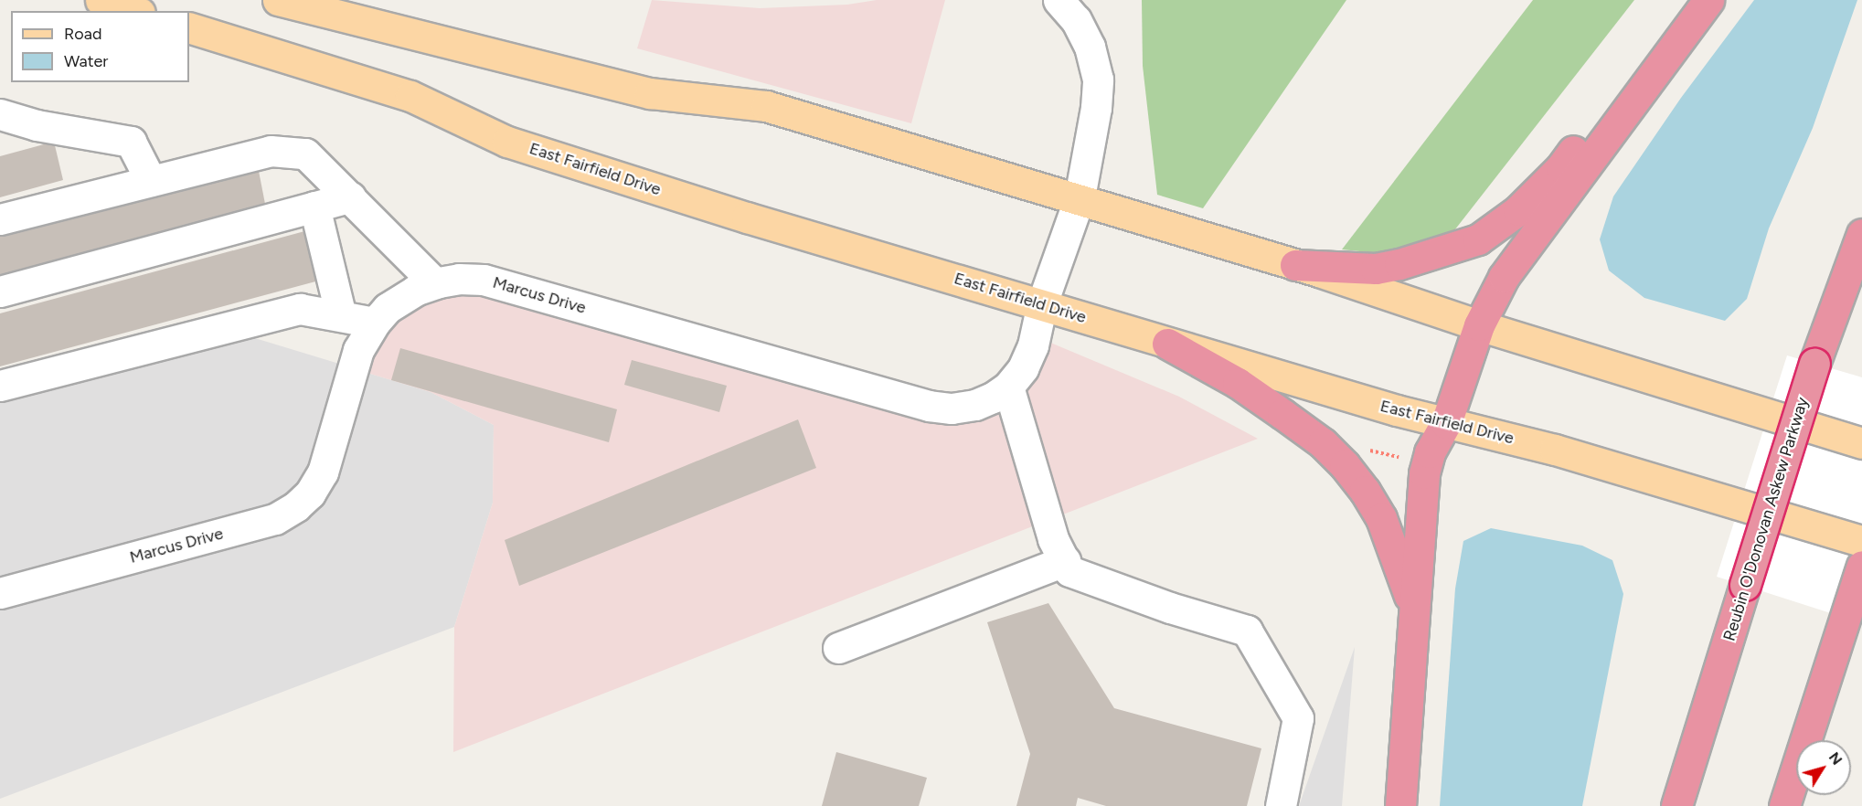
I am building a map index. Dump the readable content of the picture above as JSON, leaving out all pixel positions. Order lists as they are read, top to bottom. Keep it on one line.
{"streets":{"highway":["Reubin O'Donovan Askew Parkway"],"main road":["East Fairfield Drive"],"street":["Marcus Drive"]},"crossings":[["East Fairfield Drive","Marcus Drive"]],"legend":["Road","Water"],"north":"top right"}
